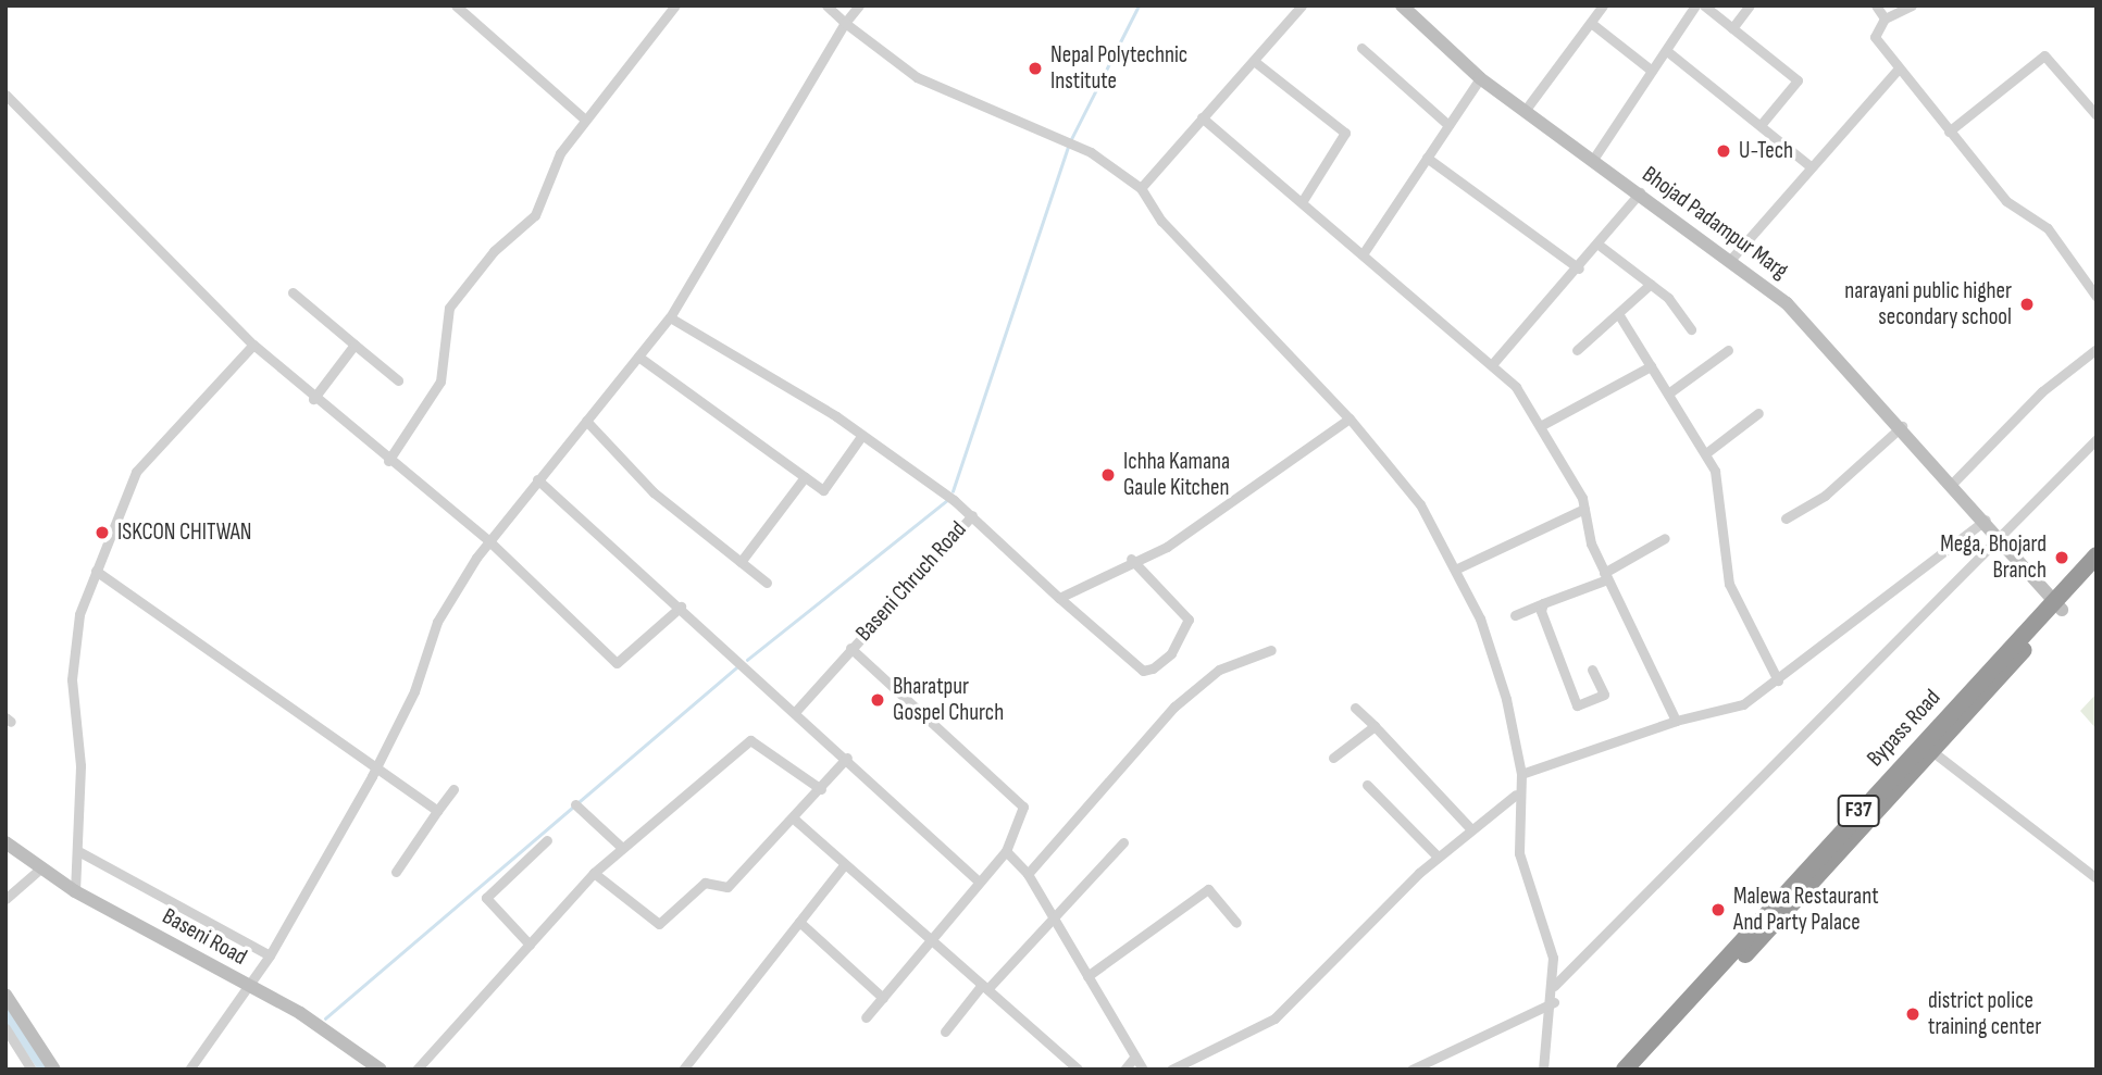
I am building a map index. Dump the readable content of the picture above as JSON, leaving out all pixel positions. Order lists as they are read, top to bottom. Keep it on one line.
{"streets":{"highway":["Bypass Road","F37"],"street":["Bhojad Padampur Marg","Baseni Chruch Road","Baseni Road"]},"crossings":[["Bhojad Padampur Marg","Bypass Road"]],"places":["Nepal Polytechnic Institute","U-Tech","narayani public higher secondary school","Ichha Kamana Gaule Kitchen","ISKCON CHITWAN","Mega, Bhojard Branch","Bharatpur Gospel Church","Malewa Restaurant And Party Palace","district police training center"]}
